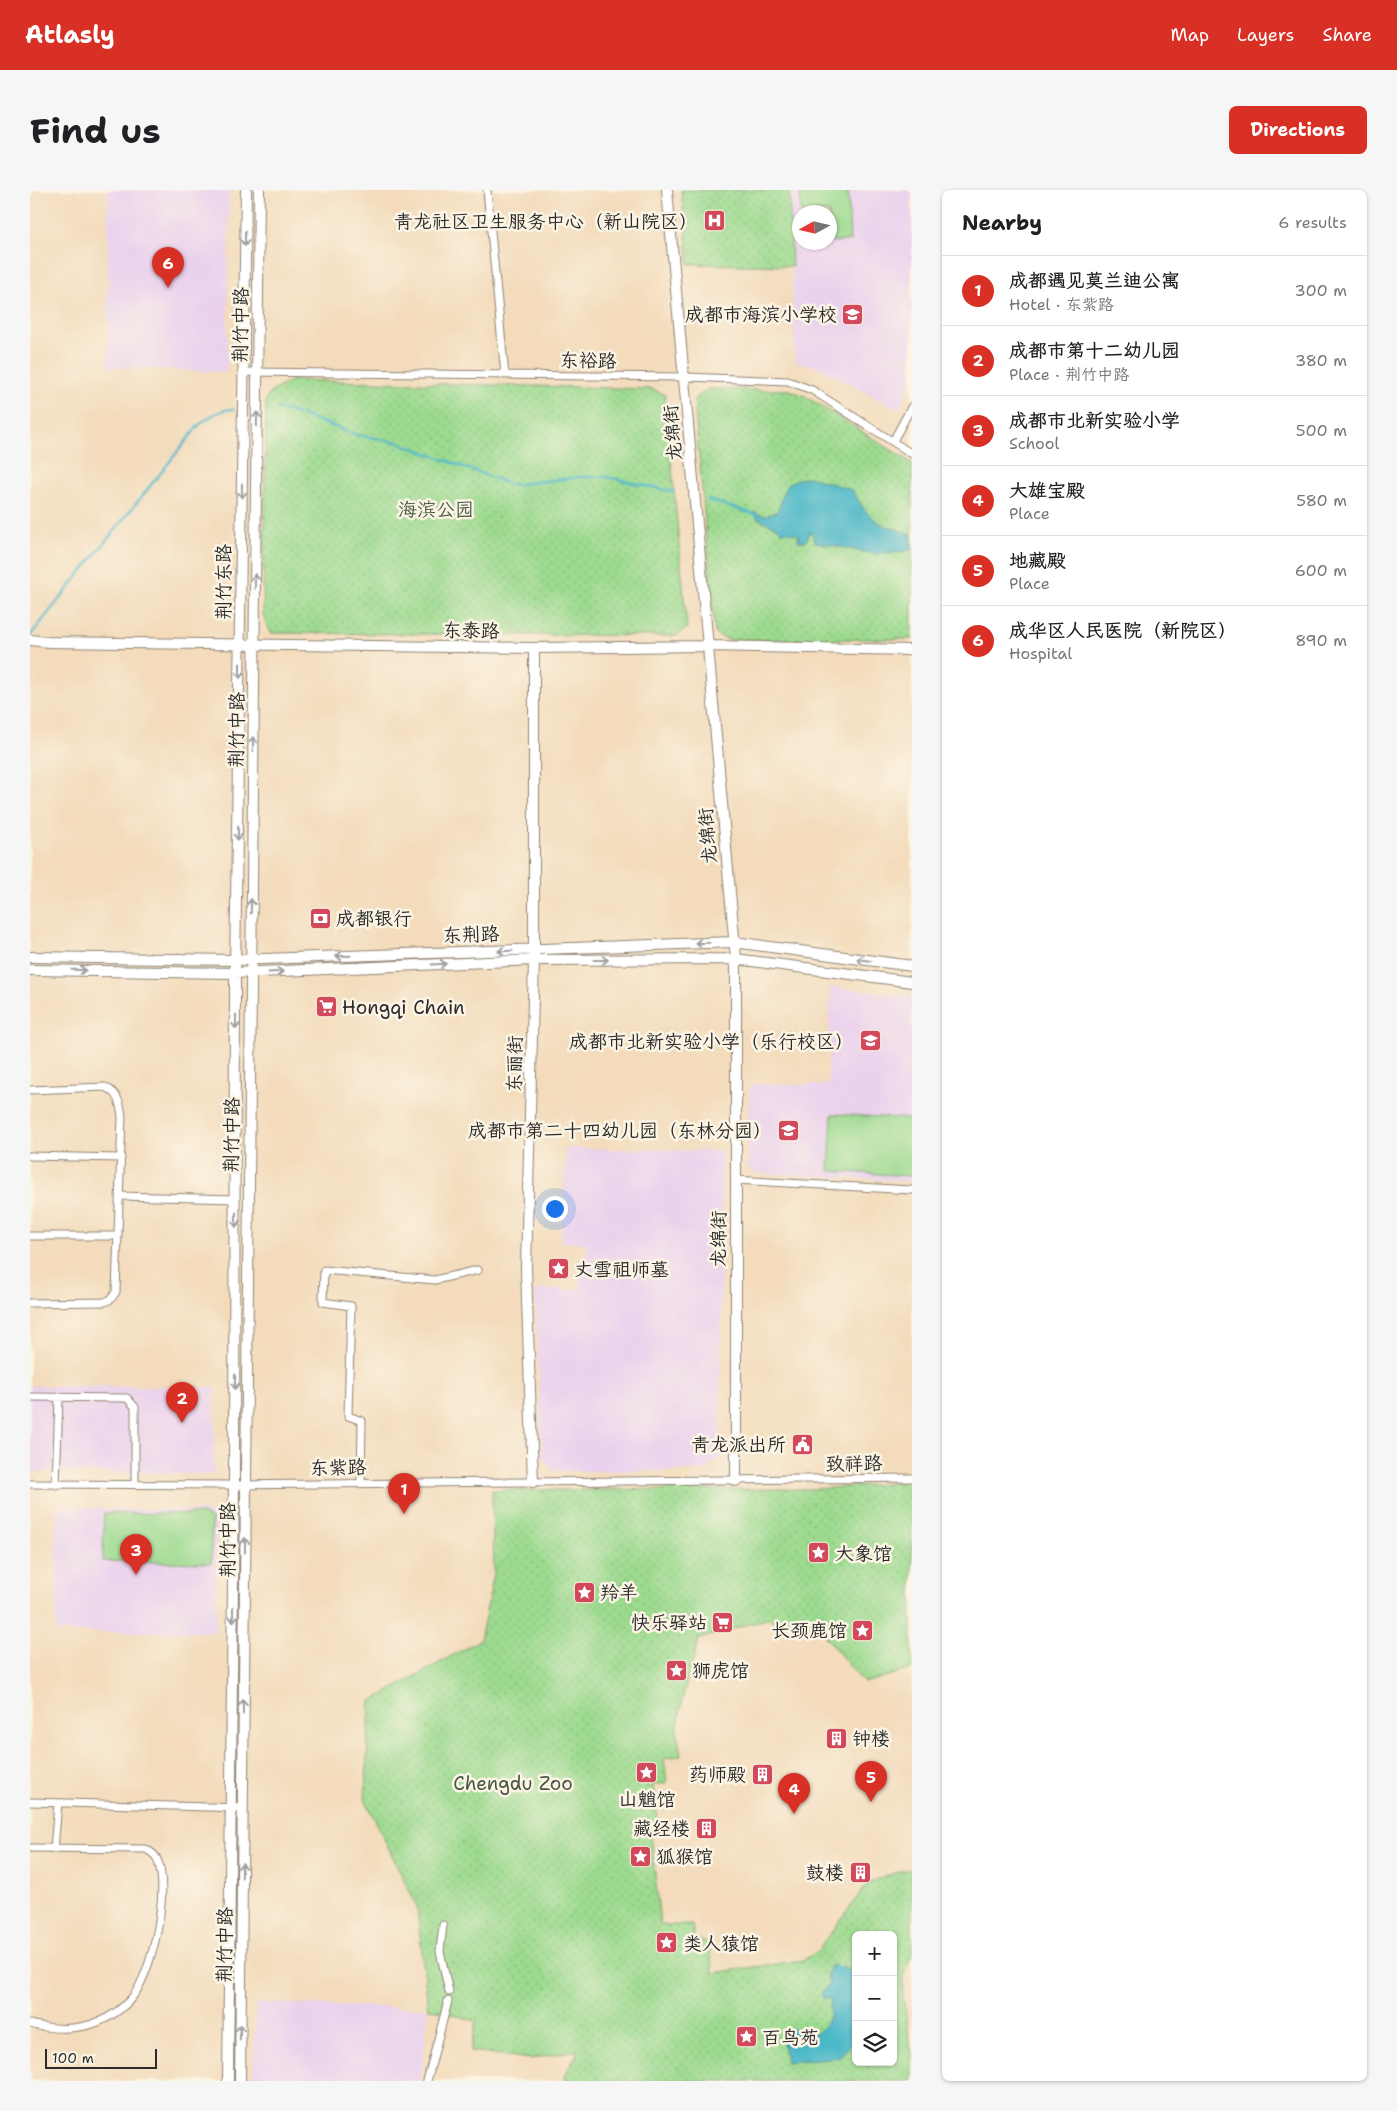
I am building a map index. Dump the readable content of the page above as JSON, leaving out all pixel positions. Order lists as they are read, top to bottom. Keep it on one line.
{"streets":{"street":["荆竹中路","东裕路","龙绵街","荆竹东路","东泰路","东荆路","东丽街","致祥路","东紫路"]},"crossings":[["荆竹中路","东裕路"],["荆竹中路","荆竹东路"],["荆竹中路","东泰路"],["荆竹中路","东荆路"],["荆竹中路","东紫路"],["东裕路","龙绵街"],["东裕路","荆竹东路"],["龙绵街","东泰路"],["龙绵街","东荆路"],["龙绵街","致祥路"],["龙绵街","东紫路"],["荆竹东路","东泰路"],["荆竹东路","东荆路"],["东泰路","东丽街"],["东荆路","东丽街"],["东丽街","东紫路"],["致祥路","东紫路"]],"one_way":["荆竹东路"],"parks":["海滨公园","Chengdu Zoo"],"places":{"hospital":["青龙社区卫生服务中心（新山院区）"],"school or university":["成都市海滨小学校","成都市北新实验小学（乐行校区）","成都市第二十四幼儿园（东林分园）"],"bank":["成都银行"],"supermarket":["Hongqi Chain","快乐驿站"],"place":["丈雪祖师墓","大象馆","羚羊","长颈鹿馆","狮虎馆","山魈馆","狐猴馆","类人猿馆","百鸟苑"],"public building":["青龙派出所"],"building":["钟楼","药师殿","藏经楼","鼓楼"]},"scale_bar":"100 m","north":"left","page":{"header":"Atlasly","nav":["Map","Layers","Share"],"buttons":"Directions","title":"Find us","heading":["Nearby","6 results"],"pins":["6","2","1","3","5","4"],"list":[{"mark":"1","name":"成都遇见莫兰迪公寓","note":"Hotel · 东紫路","value":"300 m"},{"mark":"2","name":"成都市第十二幼儿园","note":"Place · 荆竹中路","value":"380 m"},{"mark":"3","name":"成都市北新实验小学","note":"School","value":"500 m"},{"mark":"4","name":"大雄宝殿","note":"Place","value":"580 m"},{"mark":"5","name":"地藏殿","note":"Place","value":"600 m"},{"mark":"6","name":"成华区人民医院（新院区）","note":"Hospital","value":"890 m"}],"map_buttons":["+","−"],"scale":"100 m"}}
